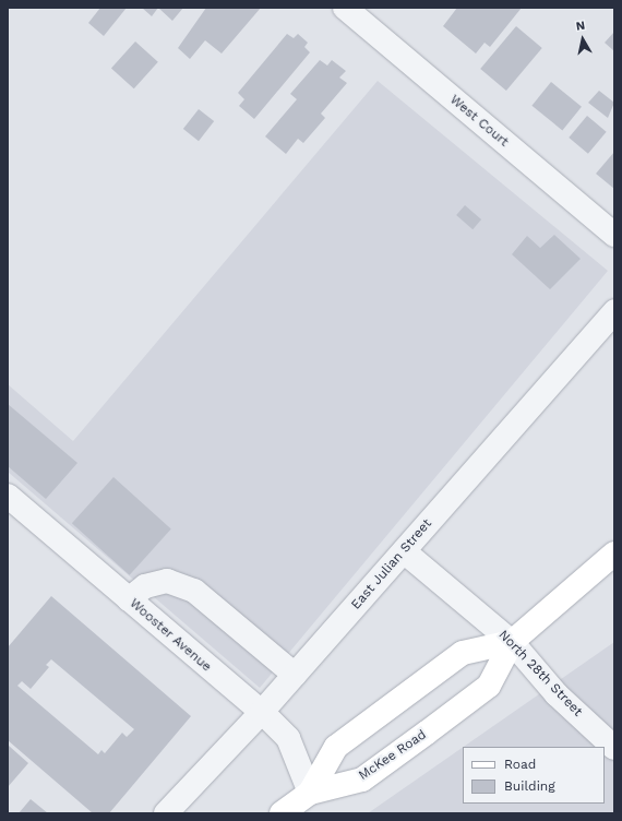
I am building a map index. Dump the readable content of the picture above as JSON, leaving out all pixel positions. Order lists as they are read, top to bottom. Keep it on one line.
{"streets":{"main road":["McKee Road"],"street":["West Court","East Julian Street","Wooster Avenue","North 28th Street"]},"crossings":[["East Julian Street","Wooster Avenue"],["East Julian Street","North 28th Street"],["Wooster Avenue","McKee Road"],["North 28th Street","McKee Road"]],"legend":["Road","Building"],"north":"top"}
